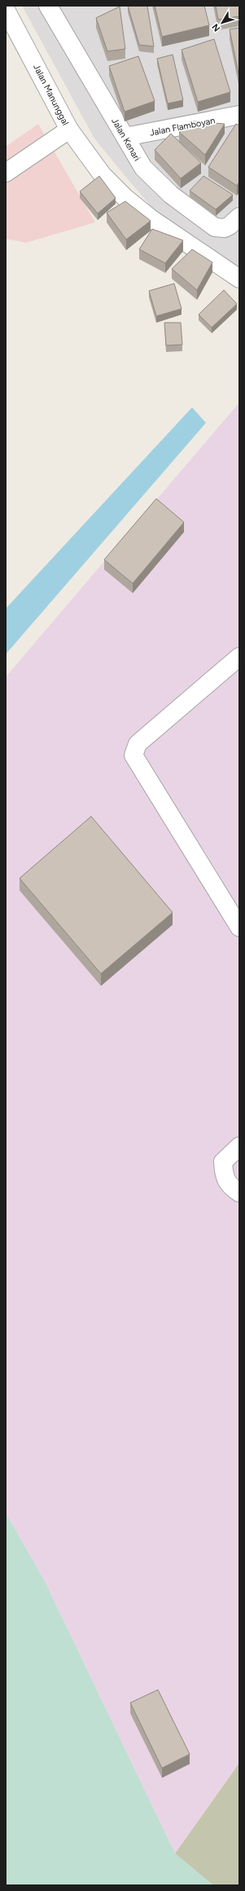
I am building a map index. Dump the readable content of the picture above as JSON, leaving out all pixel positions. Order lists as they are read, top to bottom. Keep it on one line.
{"streets":{"street":["Jalan Manunggal","Jalan Flamboyan","Jalan Kenari"]},"crossings":[["Jalan Flamboyan","Jalan Kenari"]],"north":"bottom left"}
